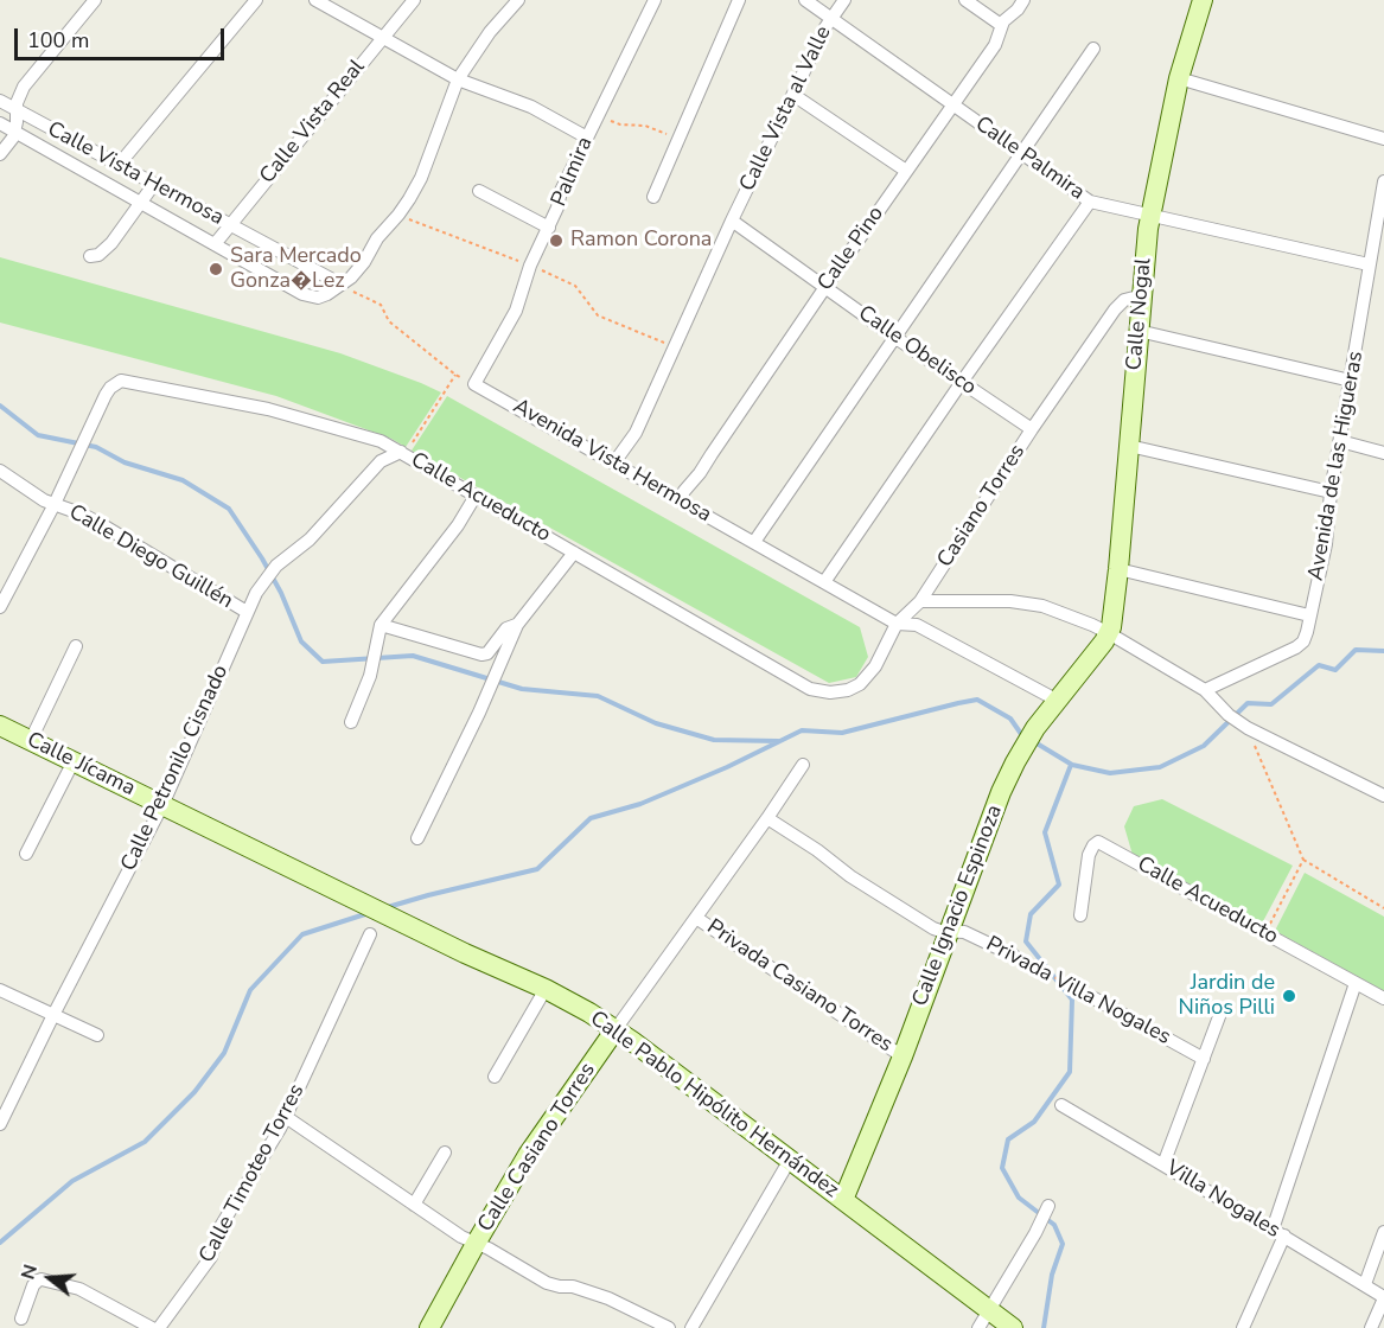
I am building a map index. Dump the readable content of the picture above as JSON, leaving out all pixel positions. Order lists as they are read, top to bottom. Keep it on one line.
{"streets":{"street":["Calle Vista al Valle","Calle Vista Real","Calle Palmira","Palmira","Calle Vista Hermosa","Calle Pino","Calle Nogal","Calle Obelisco","Avenida Vista Hermosa","Avenida de las Higueras","Calle Acueducto","Casiano Torres","Calle Diego Guillén","Calle Jícama","Calle Petronilo Cisnado","Calle Ignacio Espinoza","Privada Casiano Torres","Privada Villa Nogales","Calle Pablo Hipólito Hernández","Calle Casiano Torres","Calle Timoteo Torres","Villa Nogales"]},"crossings":[["Calle Vista al Valle","Calle Palmira"],["Calle Vista al Valle","Calle Obelisco"],["Calle Vista al Valle","Avenida Vista Hermosa"],["Calle Vista Real","Calle Vista Hermosa"],["Calle Palmira","Calle Pino"],["Calle Palmira","Calle Nogal"],["Calle Palmira","Avenida de las Higueras"],["Palmira","Avenida Vista Hermosa"],["Calle Pino","Calle Obelisco"],["Calle Pino","Avenida Vista Hermosa"],["Calle Nogal","Casiano Torres"],["Calle Nogal","Calle Ignacio Espinoza"],["Calle Obelisco","Casiano Torres"],["Avenida Vista Hermosa","Casiano Torres"],["Avenida Vista Hermosa","Calle Ignacio Espinoza"],["Calle Acueducto","Casiano Torres"],["Calle Acueducto","Calle Diego Guillén"],["Calle Acueducto","Calle Petronilo Cisnado"],["Calle Diego Guillén","Calle Petronilo Cisnado"],["Calle Jícama","Calle Petronilo Cisnado"],["Calle Jícama","Calle Pablo Hipólito Hernández"],["Calle Petronilo Cisnado","Calle Pablo Hipólito Hernández"],["Calle Ignacio Espinoza","Privada Casiano Torres"],["Calle Ignacio Espinoza","Privada Villa Nogales"],["Calle Ignacio Espinoza","Calle Pablo Hipólito Hernández"],["Privada Casiano Torres","Calle Casiano Torres"],["Privada Villa Nogales","Calle Casiano Torres"],["Calle Pablo Hipólito Hernández","Calle Casiano Torres"]],"places":["Ramon Corona","Sara Mercado Gonza�Lez","Jardin de Niños Pilli"],"scale_bar":"100 m","north":"left"}
